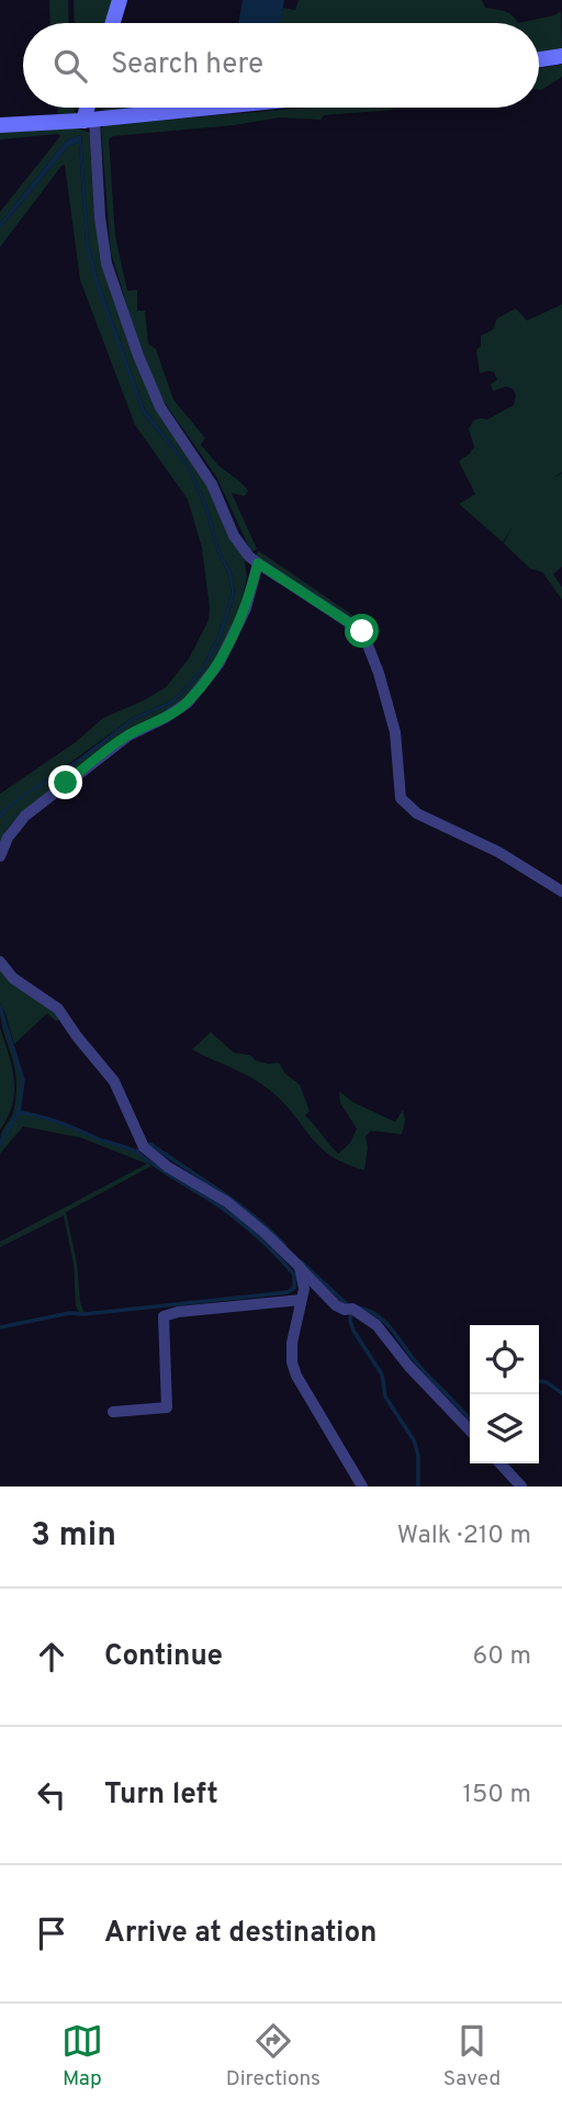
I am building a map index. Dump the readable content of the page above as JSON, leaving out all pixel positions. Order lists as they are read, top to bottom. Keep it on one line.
{"page":{"search":"Search here","heading":["3 min","Walk · 210 m"],"list":[["Continue","60 m"],["Turn left","150 m"],"Arrive at destination"],"nav":["Map","Directions","Saved"]}}
